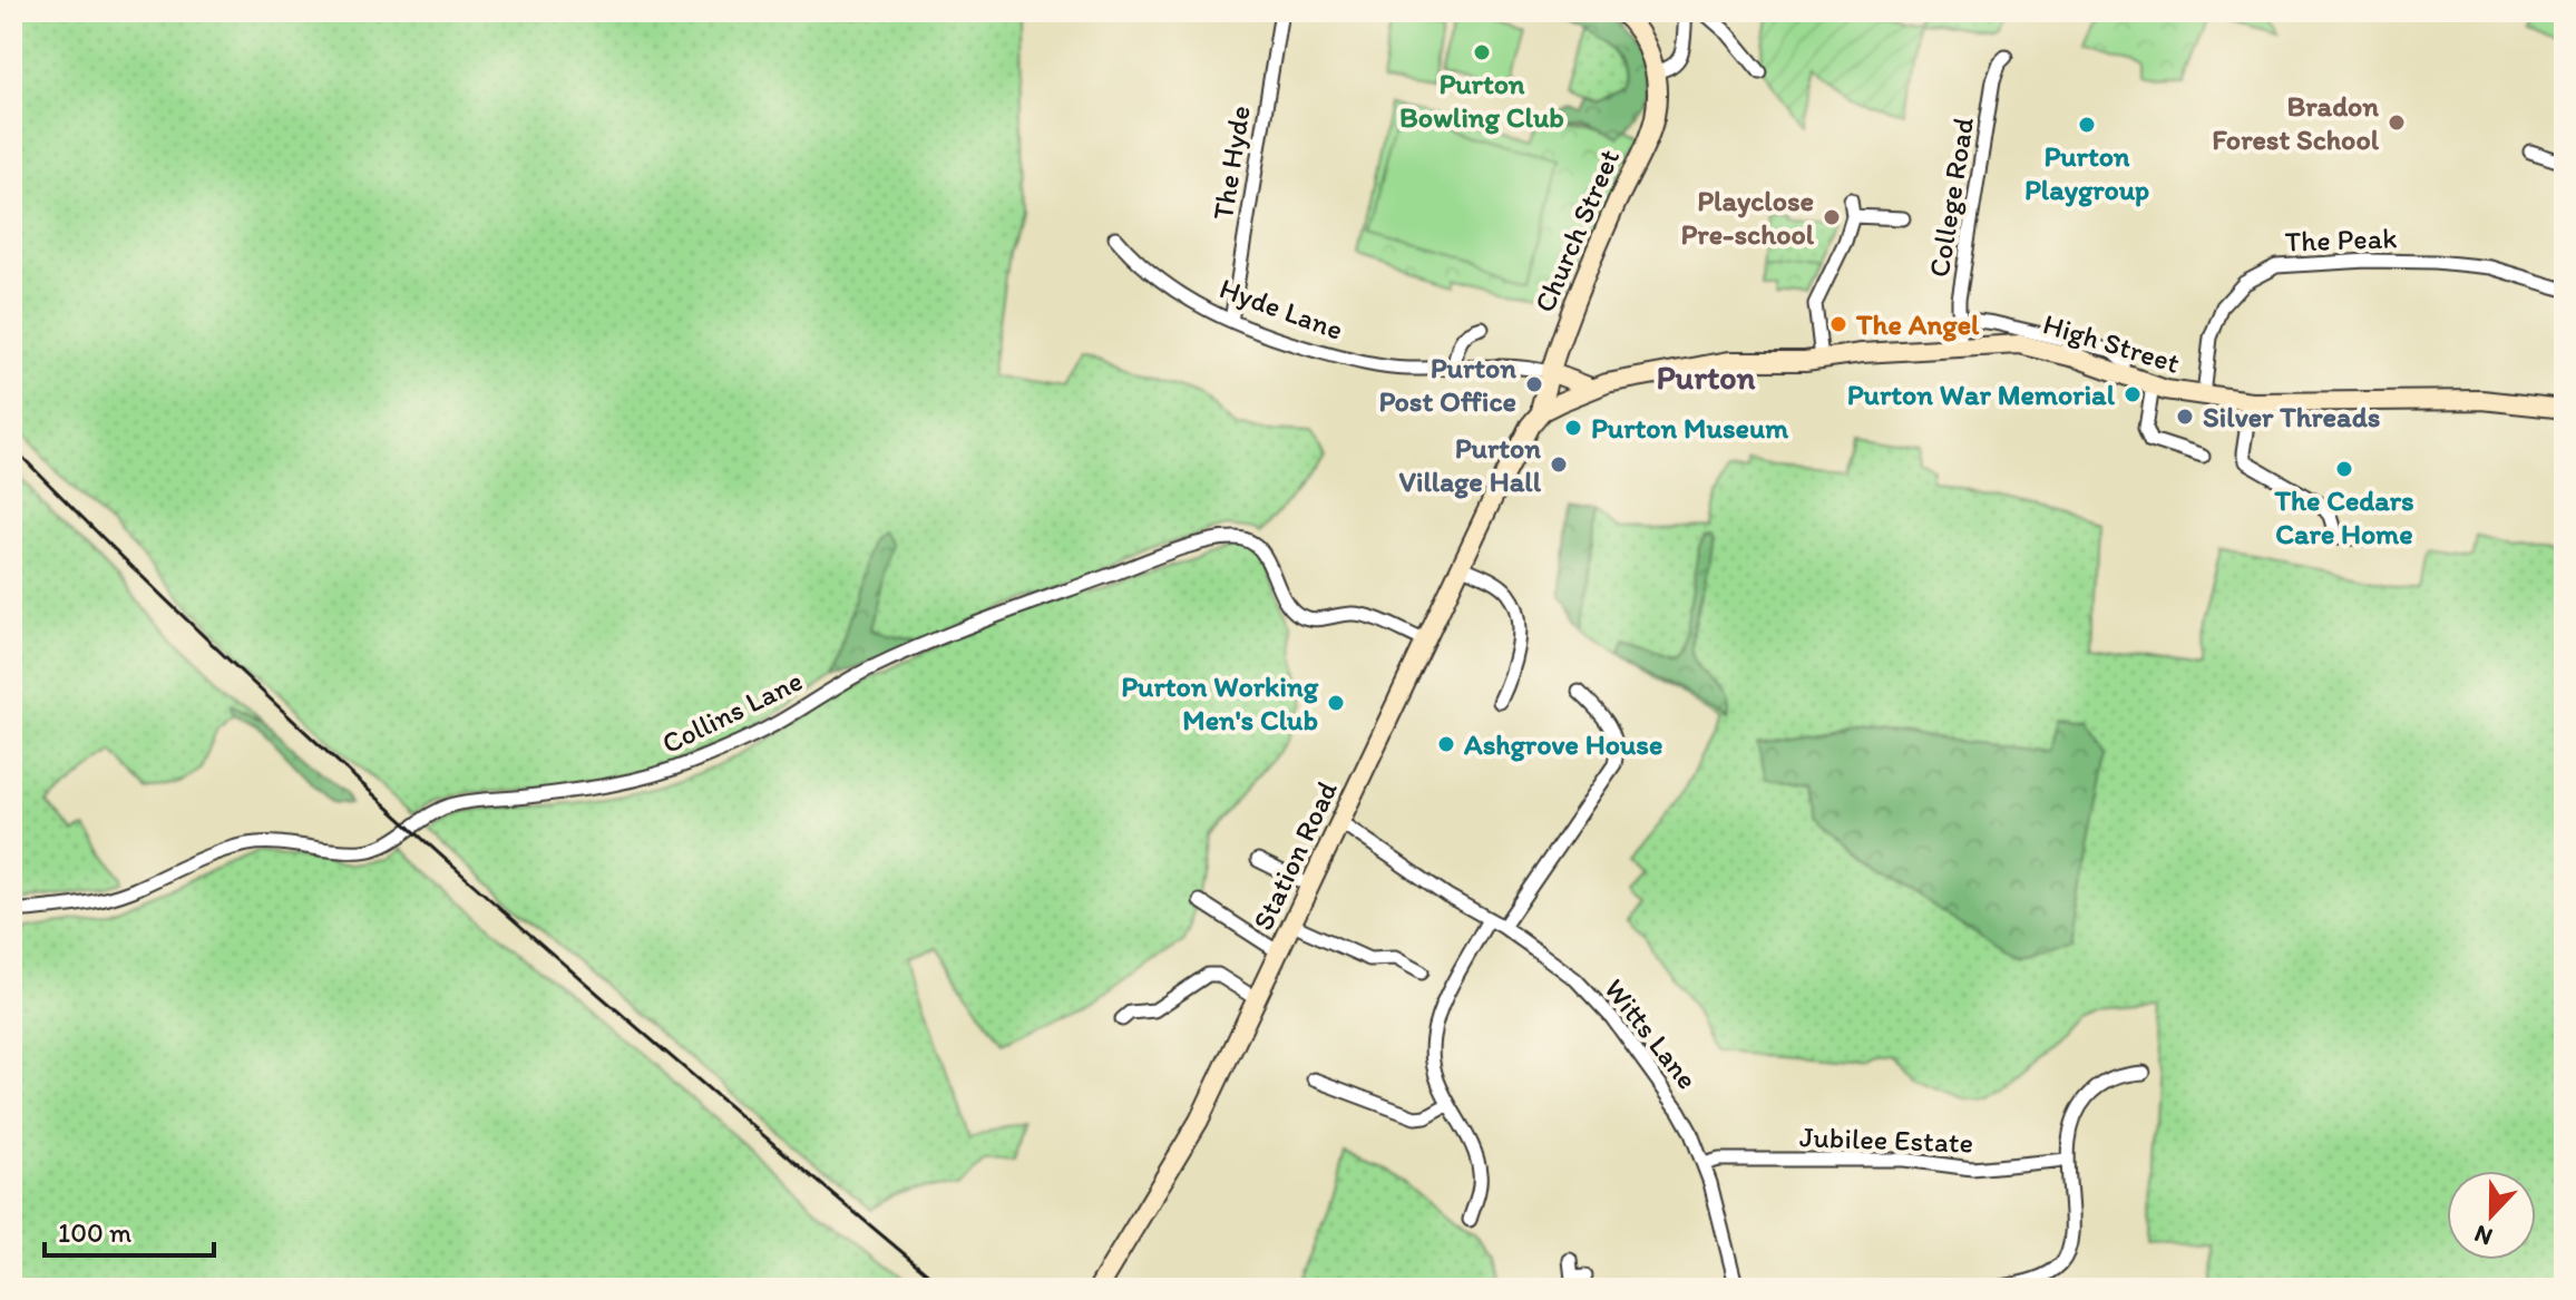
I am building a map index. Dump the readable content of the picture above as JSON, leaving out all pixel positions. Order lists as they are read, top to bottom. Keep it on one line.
{"streets":{"street":["The Hyde","College Road","Church Street","The Peak","Hyde Lane","High Street","Collins Lane","Station Road","Witts Lane","Jubilee Estate"]},"crossings":[["The Hyde","Hyde Lane"],["College Road","High Street"],["Church Street","Hyde Lane"],["Church Street","High Street"],["The Peak","High Street"],["High Street","Station Road"],["Collins Lane","Station Road"],["Station Road","Witts Lane"],["Witts Lane","Jubilee Estate"]],"districts":["Purton"],"places":["Purton Bowling Club","Bradon Forest School","Purton Playgroup","Playclose Pre-school","The Angel","Purton Post Office","Purton War Memorial","Silver Threads","Purton Museum","Purton Village Hall","The Cedars Care Home","Purton Working Men's Club","Ashgrove House"],"scale_bar":"100 m","north":"bottom"}
